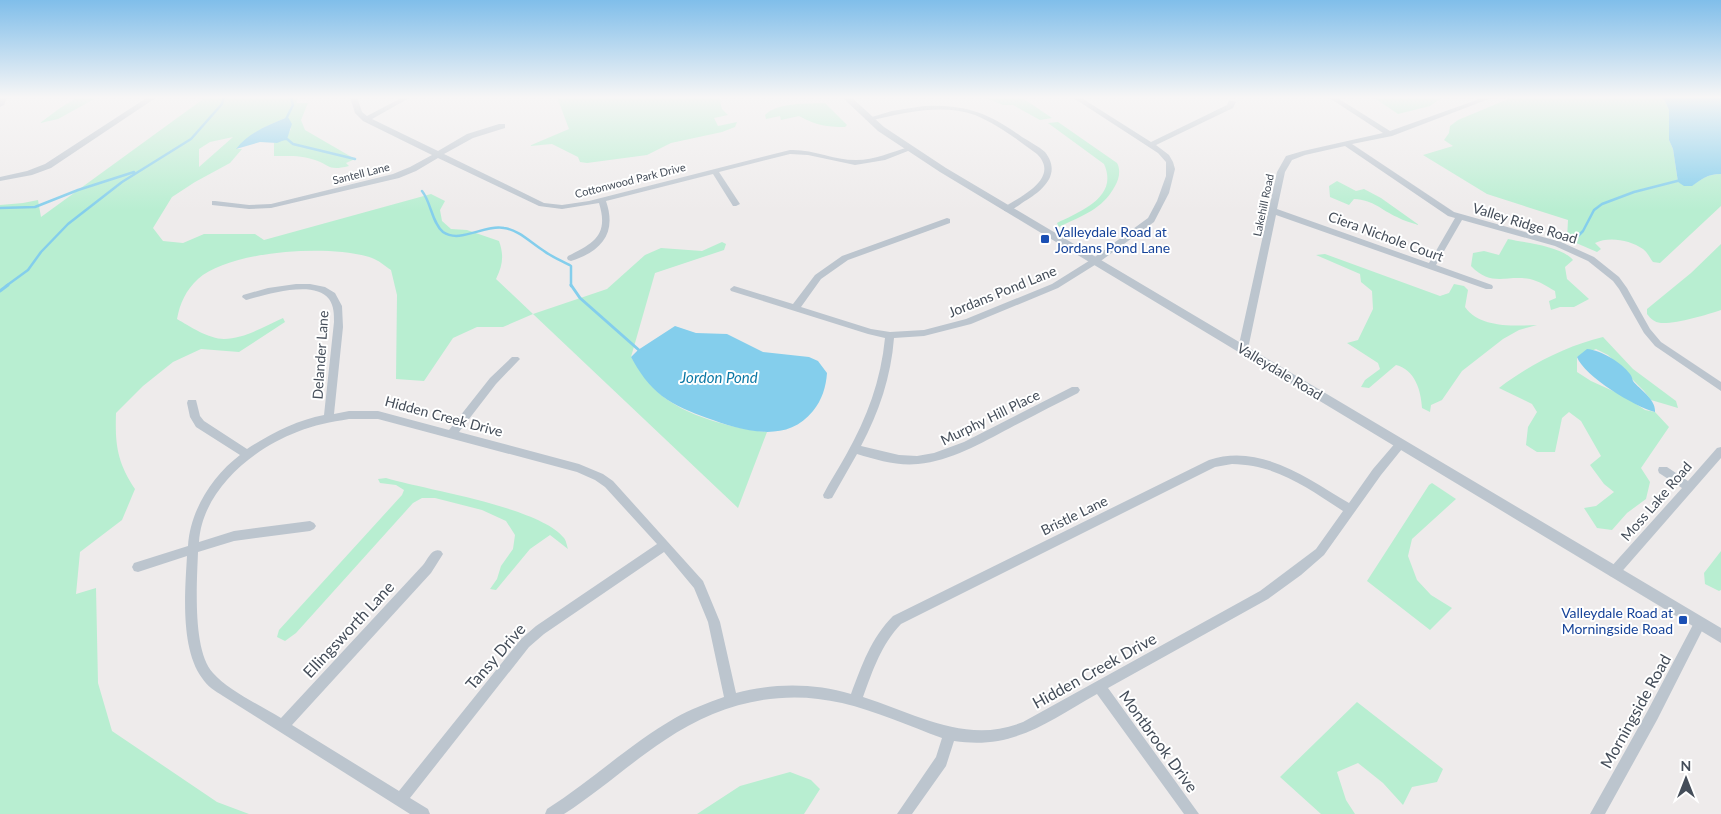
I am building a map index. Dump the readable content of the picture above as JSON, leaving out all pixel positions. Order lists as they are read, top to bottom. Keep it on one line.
{"streets":{"street":["Santell Lane","Cottonwood Park Drive","Lakehill Road","Valley Ridge Road","Ciera Nichole Court","Jordans Pond Lane","Delander Lane","Valleydale Road","Hidden Creek Drive","Murphy Hill Place","Moss Lake Road","Bristle Lane","Ellingsworth Lane","Tansy Drive","Morningside Road","Montbrook Drive"]},"crossings":[["Santell Lane","Cottonwood Park Drive"],["Cottonwood Park Drive","Valleydale Road"],["Lakehill Road","Valley Ridge Road"],["Lakehill Road","Ciera Nichole Court"],["Lakehill Road","Valleydale Road"],["Jordans Pond Lane","Valleydale Road"],["Delander Lane","Hidden Creek Drive"],["Valleydale Road","Hidden Creek Drive"],["Valleydale Road","Moss Lake Road"],["Valleydale Road","Morningside Road"],["Hidden Creek Drive","Bristle Lane"],["Hidden Creek Drive","Ellingsworth Lane"],["Hidden Creek Drive","Tansy Drive"],["Hidden Creek Drive","Montbrook Drive"]],"water":["Jordon Pond"],"places":{"transit":["Valleydale Road at Jordans Pond Lane","Valleydale Road at Morningside Road"]},"north":"top"}
